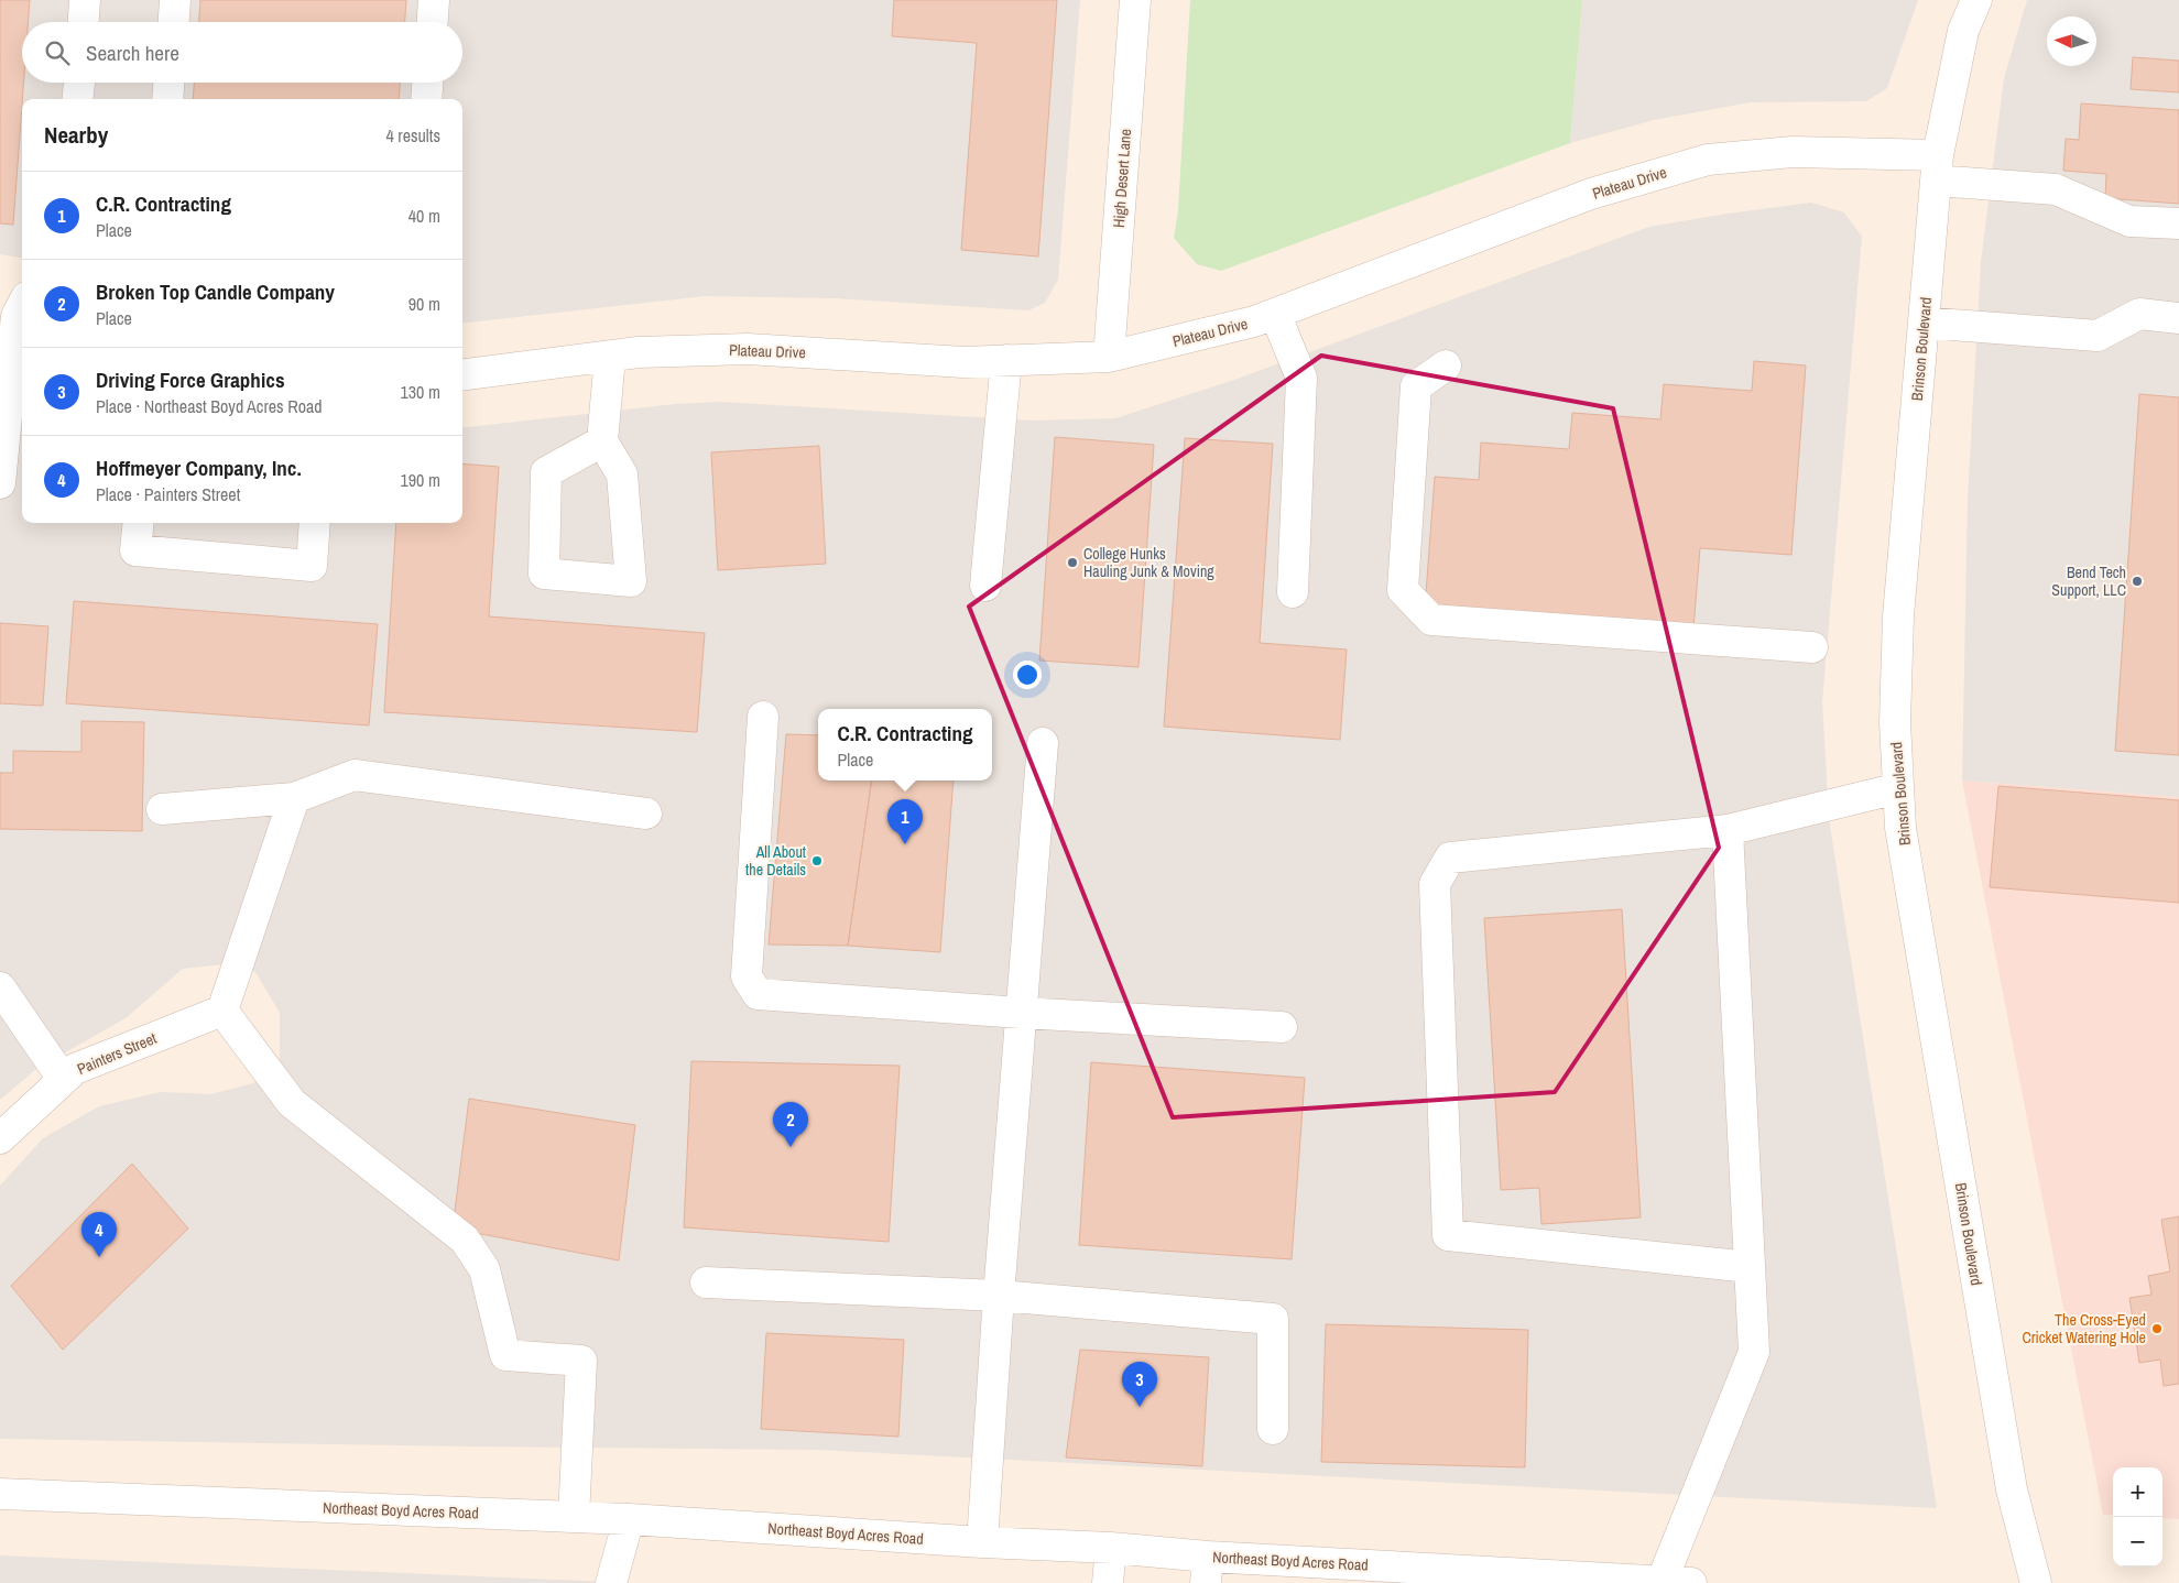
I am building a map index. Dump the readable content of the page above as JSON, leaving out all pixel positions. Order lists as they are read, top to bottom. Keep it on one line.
{"streets":{"street":["High Desert Lane","Plateau Drive","Brinson Boulevard","Painters Street","Northeast Boyd Acres Road"]},"crossings":[["High Desert Lane","Plateau Drive"],["Plateau Drive","Brinson Boulevard"]],"places":["College Hunks Hauling Junk & Moving","Bend Tech Support, LLC","All About the Details","The Cross-Eyed Cricket Watering Hole"],"north":"left","page":{"search":"Search here","heading":["Nearby","4 results"],"list":[{"mark":"1","name":"C.R. Contracting","note":"Place","value":"40 m"},{"mark":"2","name":"Broken Top Candle Company","note":"Place","value":"90 m"},{"mark":"3","name":"Driving Force Graphics","note":"Place · Northeast Boyd Acres Road","value":"130 m"},{"mark":"4","name":"Hoffmeyer Company, Inc.","note":"Place · Painters Street","value":"190 m"}],"popup":["C.R. Contracting","Place"],"pins":["1","2","4","3"],"map_buttons":["+","−"]}}
